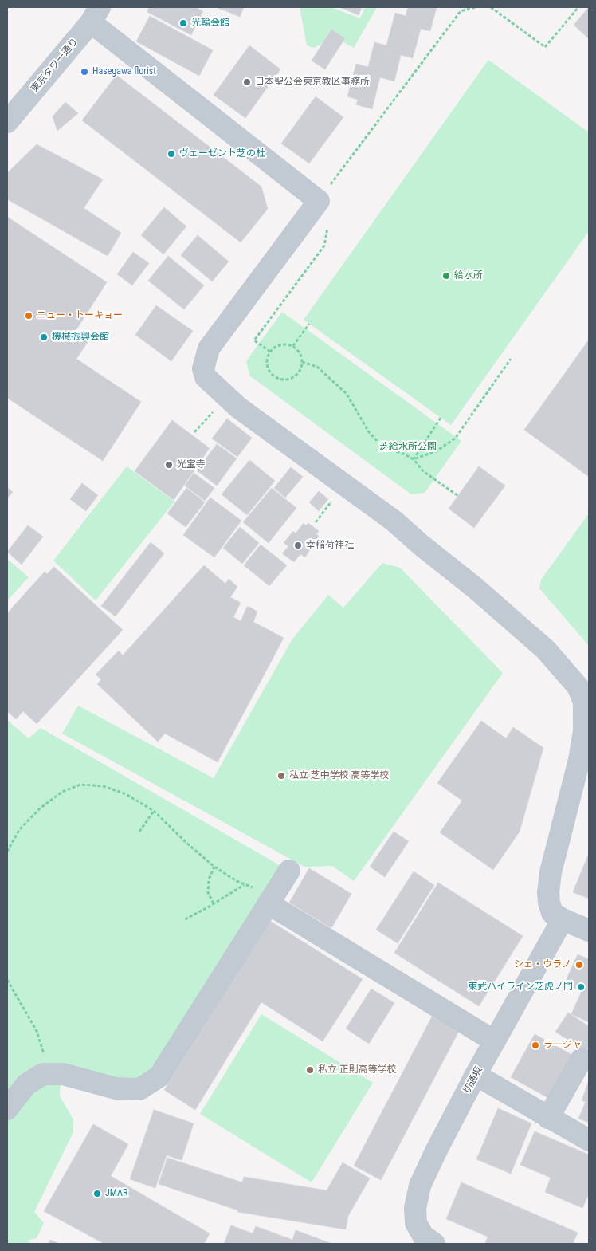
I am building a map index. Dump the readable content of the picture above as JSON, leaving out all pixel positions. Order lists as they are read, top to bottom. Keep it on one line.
{"streets":{"street":["東京タワー通り","切通坂"]},"parks":["芝給水所公園"],"places":["光輪会館","Hasegawa florist","日本聖公会東京教区事務所","ヴェーゼント芝の杜","給水所","ニュー・トーキョー","機械振興会館","光宝寺","幸稲荷神社","私立 芝中学校 高等学校","シェ・ウラノ","東武ハイライン芝虎ノ門","ラージャ","私立 正則高等学校","JMAR"]}
